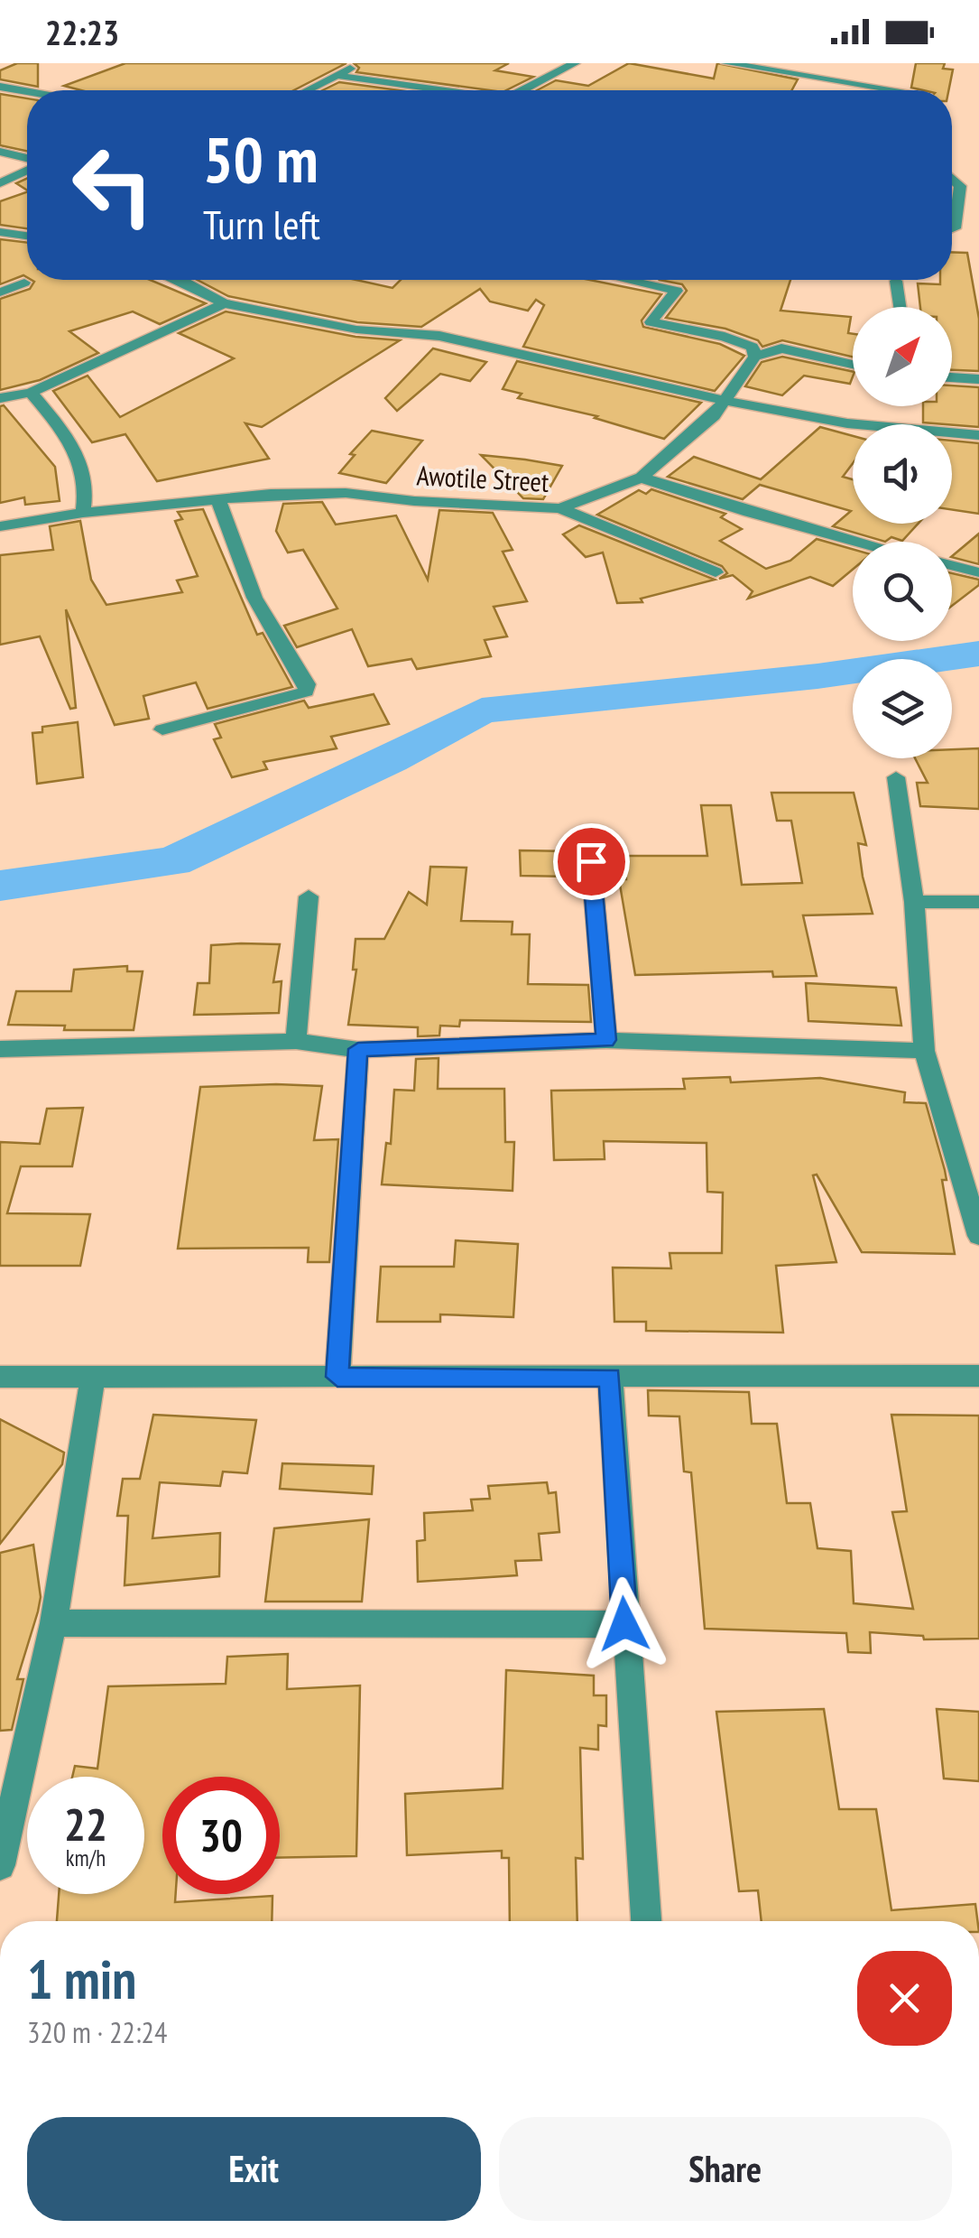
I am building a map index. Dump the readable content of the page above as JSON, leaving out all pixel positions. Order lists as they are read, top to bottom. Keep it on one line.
{"streets":{"street":["Awotile Street"]},"north":"top right","page":{"status":"22:23","turn":["50 m","Turn left"],"speed":"22 km/h","limit":"30","heading":["1 min","320 m · 22:24"],"buttons":["Exit","Share"]}}
